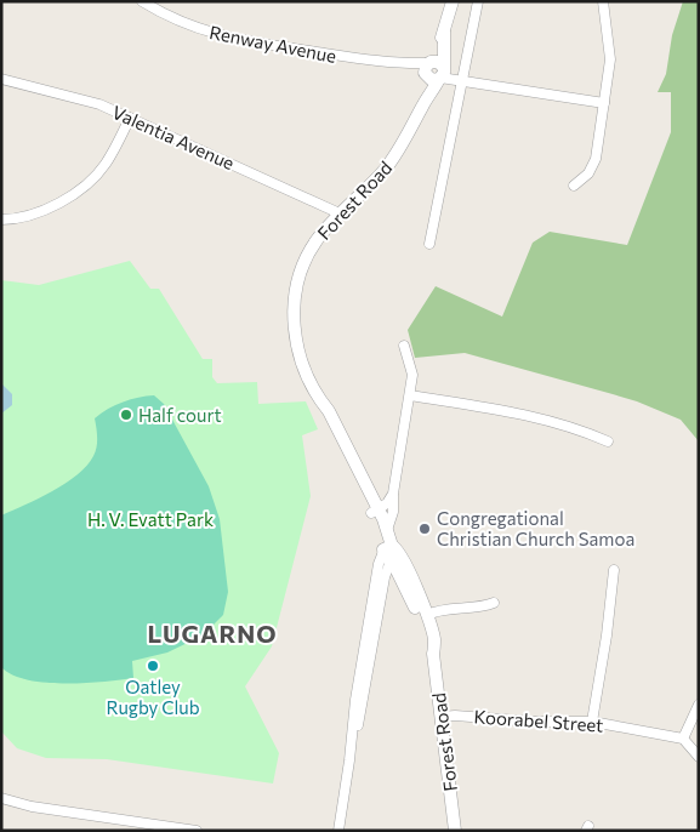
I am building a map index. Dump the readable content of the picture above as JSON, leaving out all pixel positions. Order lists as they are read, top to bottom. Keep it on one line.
{"streets":{"street":["Renway Avenue","Valentia Avenue","Forest Road","Koorabel Street"]},"crossings":[["Renway Avenue","Forest Road"],["Valentia Avenue","Forest Road"],["Forest Road","Koorabel Street"]],"districts":["LUGARNO"],"parks":["H. V. Evatt Park"],"places":["Half court","Congregational Christian Church Samoa","Oatley Rugby Club"]}
